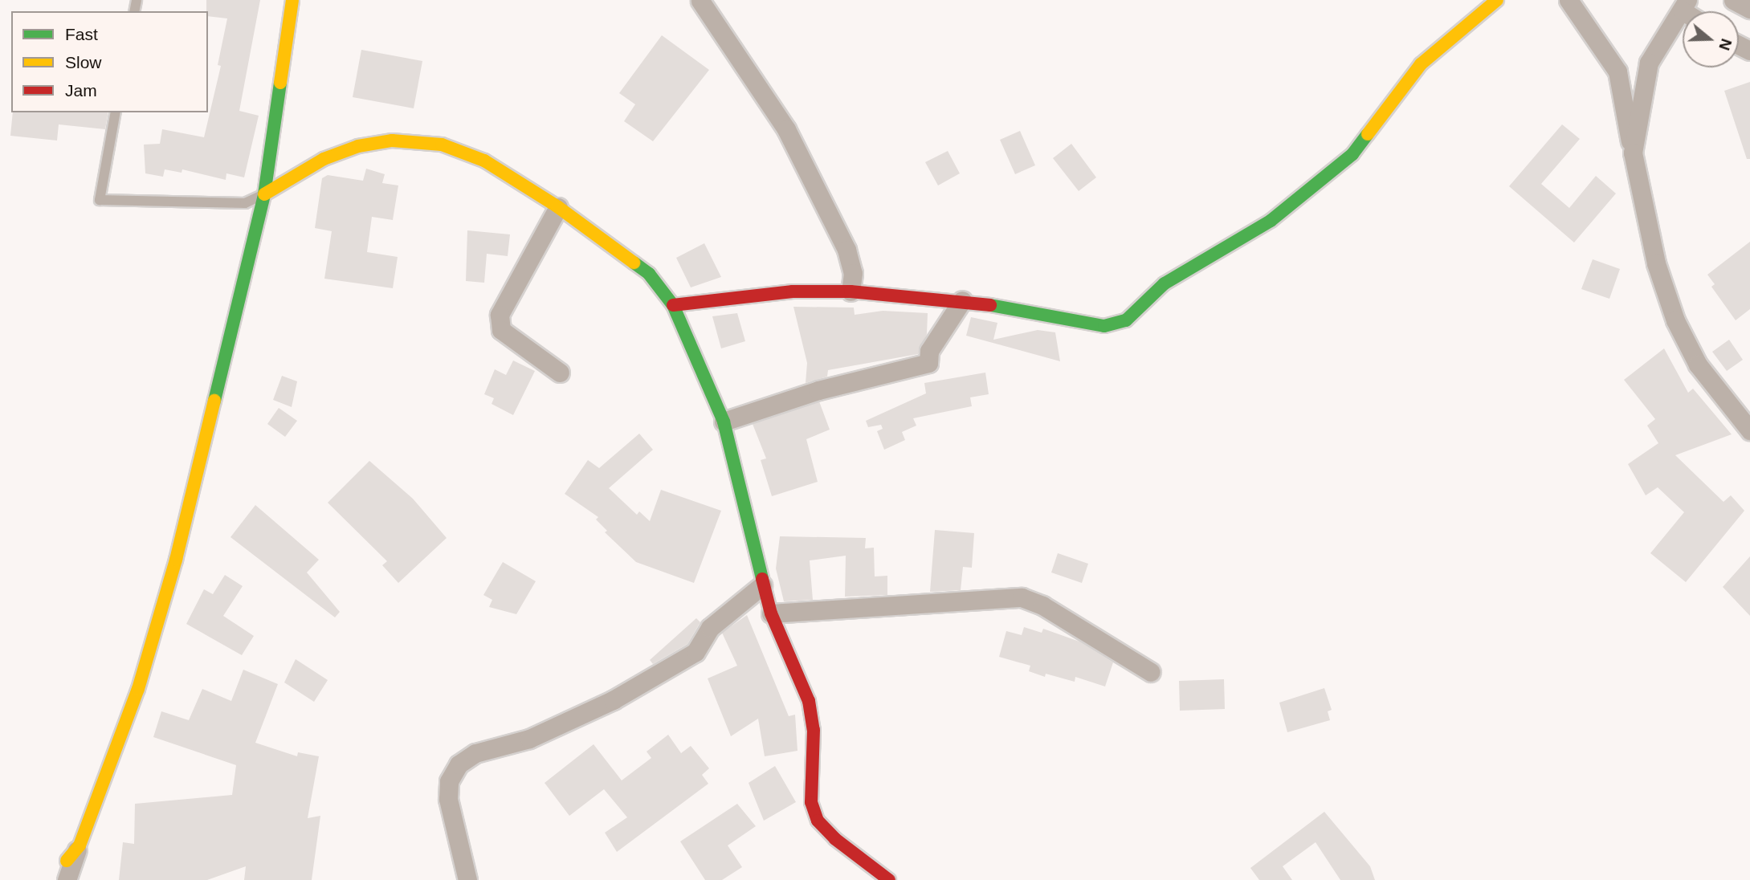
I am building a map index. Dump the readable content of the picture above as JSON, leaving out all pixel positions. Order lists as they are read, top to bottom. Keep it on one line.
{"legend":["Fast","Slow","Jam"],"north":"right"}
